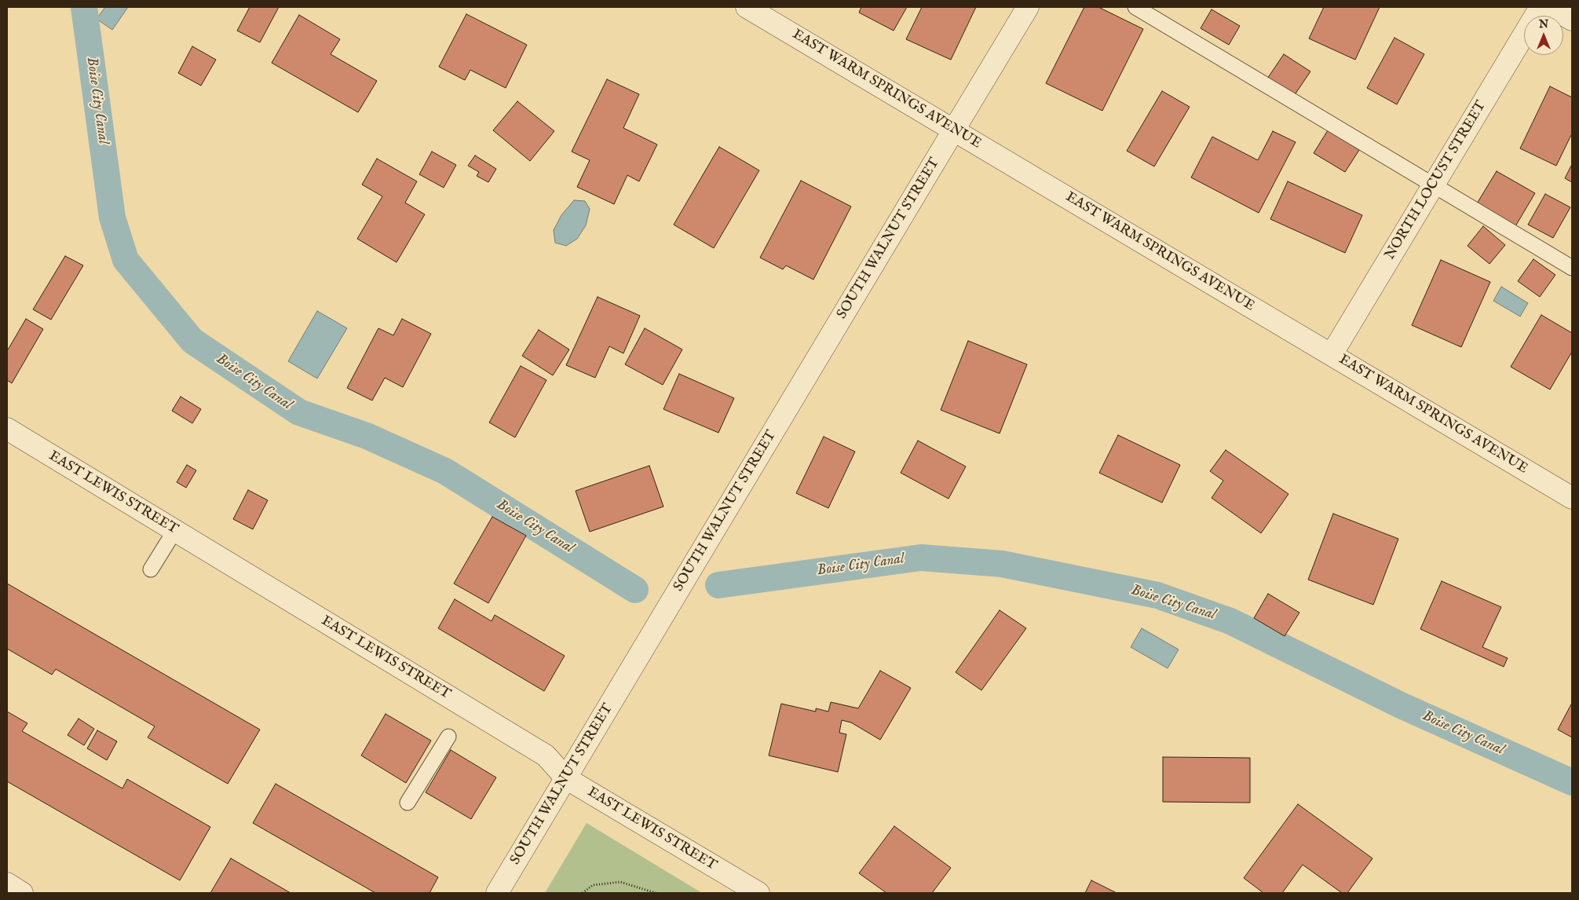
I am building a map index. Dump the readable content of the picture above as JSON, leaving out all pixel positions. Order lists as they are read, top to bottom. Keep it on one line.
{"streets":{"street":["EAST WARM SPRINGS AVENUE","NORTH LOCUST STREET","SOUTH WALNUT STREET","EAST LEWIS STREET"]},"crossings":[["EAST WARM SPRINGS AVENUE","NORTH LOCUST STREET"],["EAST WARM SPRINGS AVENUE","SOUTH WALNUT STREET"],["SOUTH WALNUT STREET","EAST LEWIS STREET"]],"water":["Boise City Canal"],"north":"top"}
